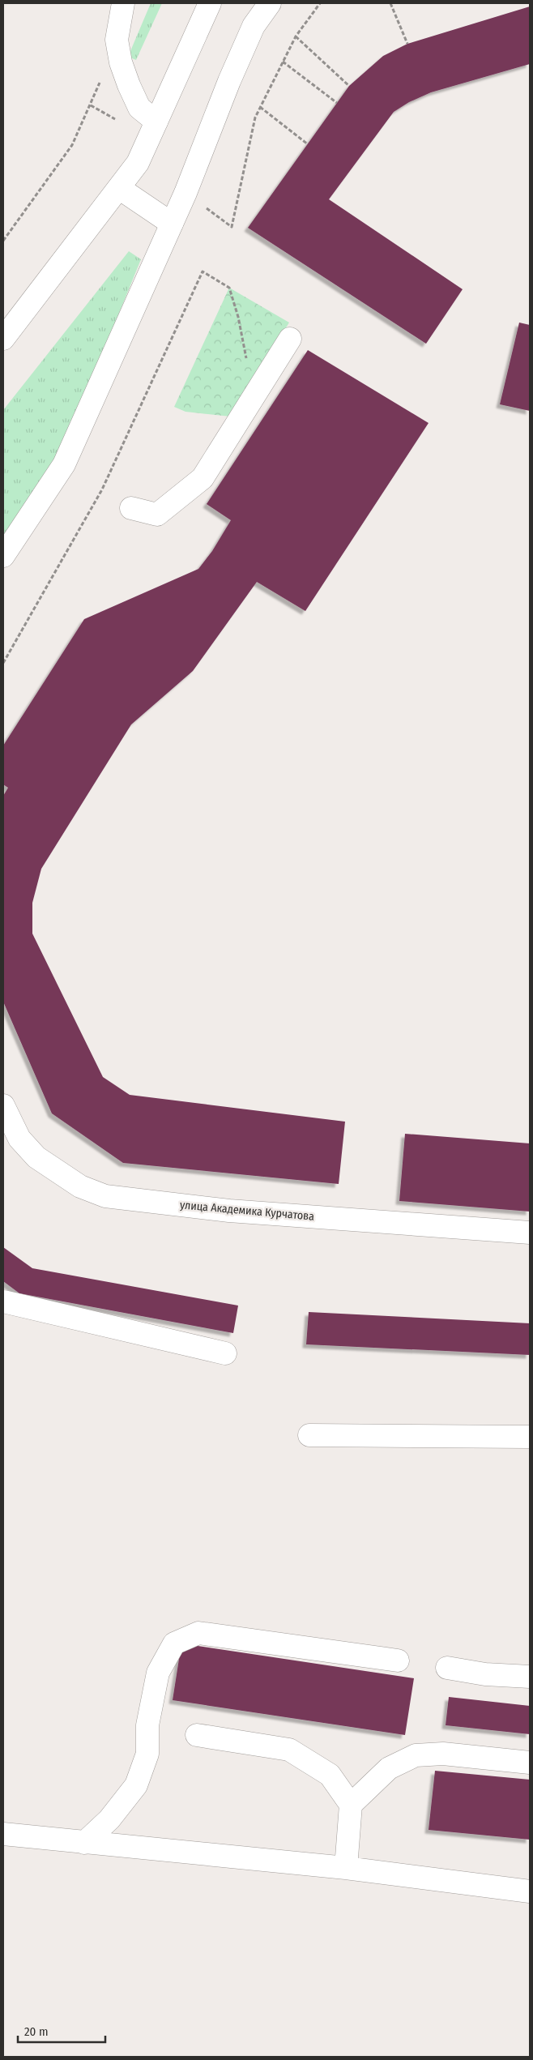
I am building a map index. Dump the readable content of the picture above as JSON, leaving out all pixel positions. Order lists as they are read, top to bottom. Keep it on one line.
{"streets":{"street":["улица Академика Курчатова"]},"scale_bar":"20 m"}
